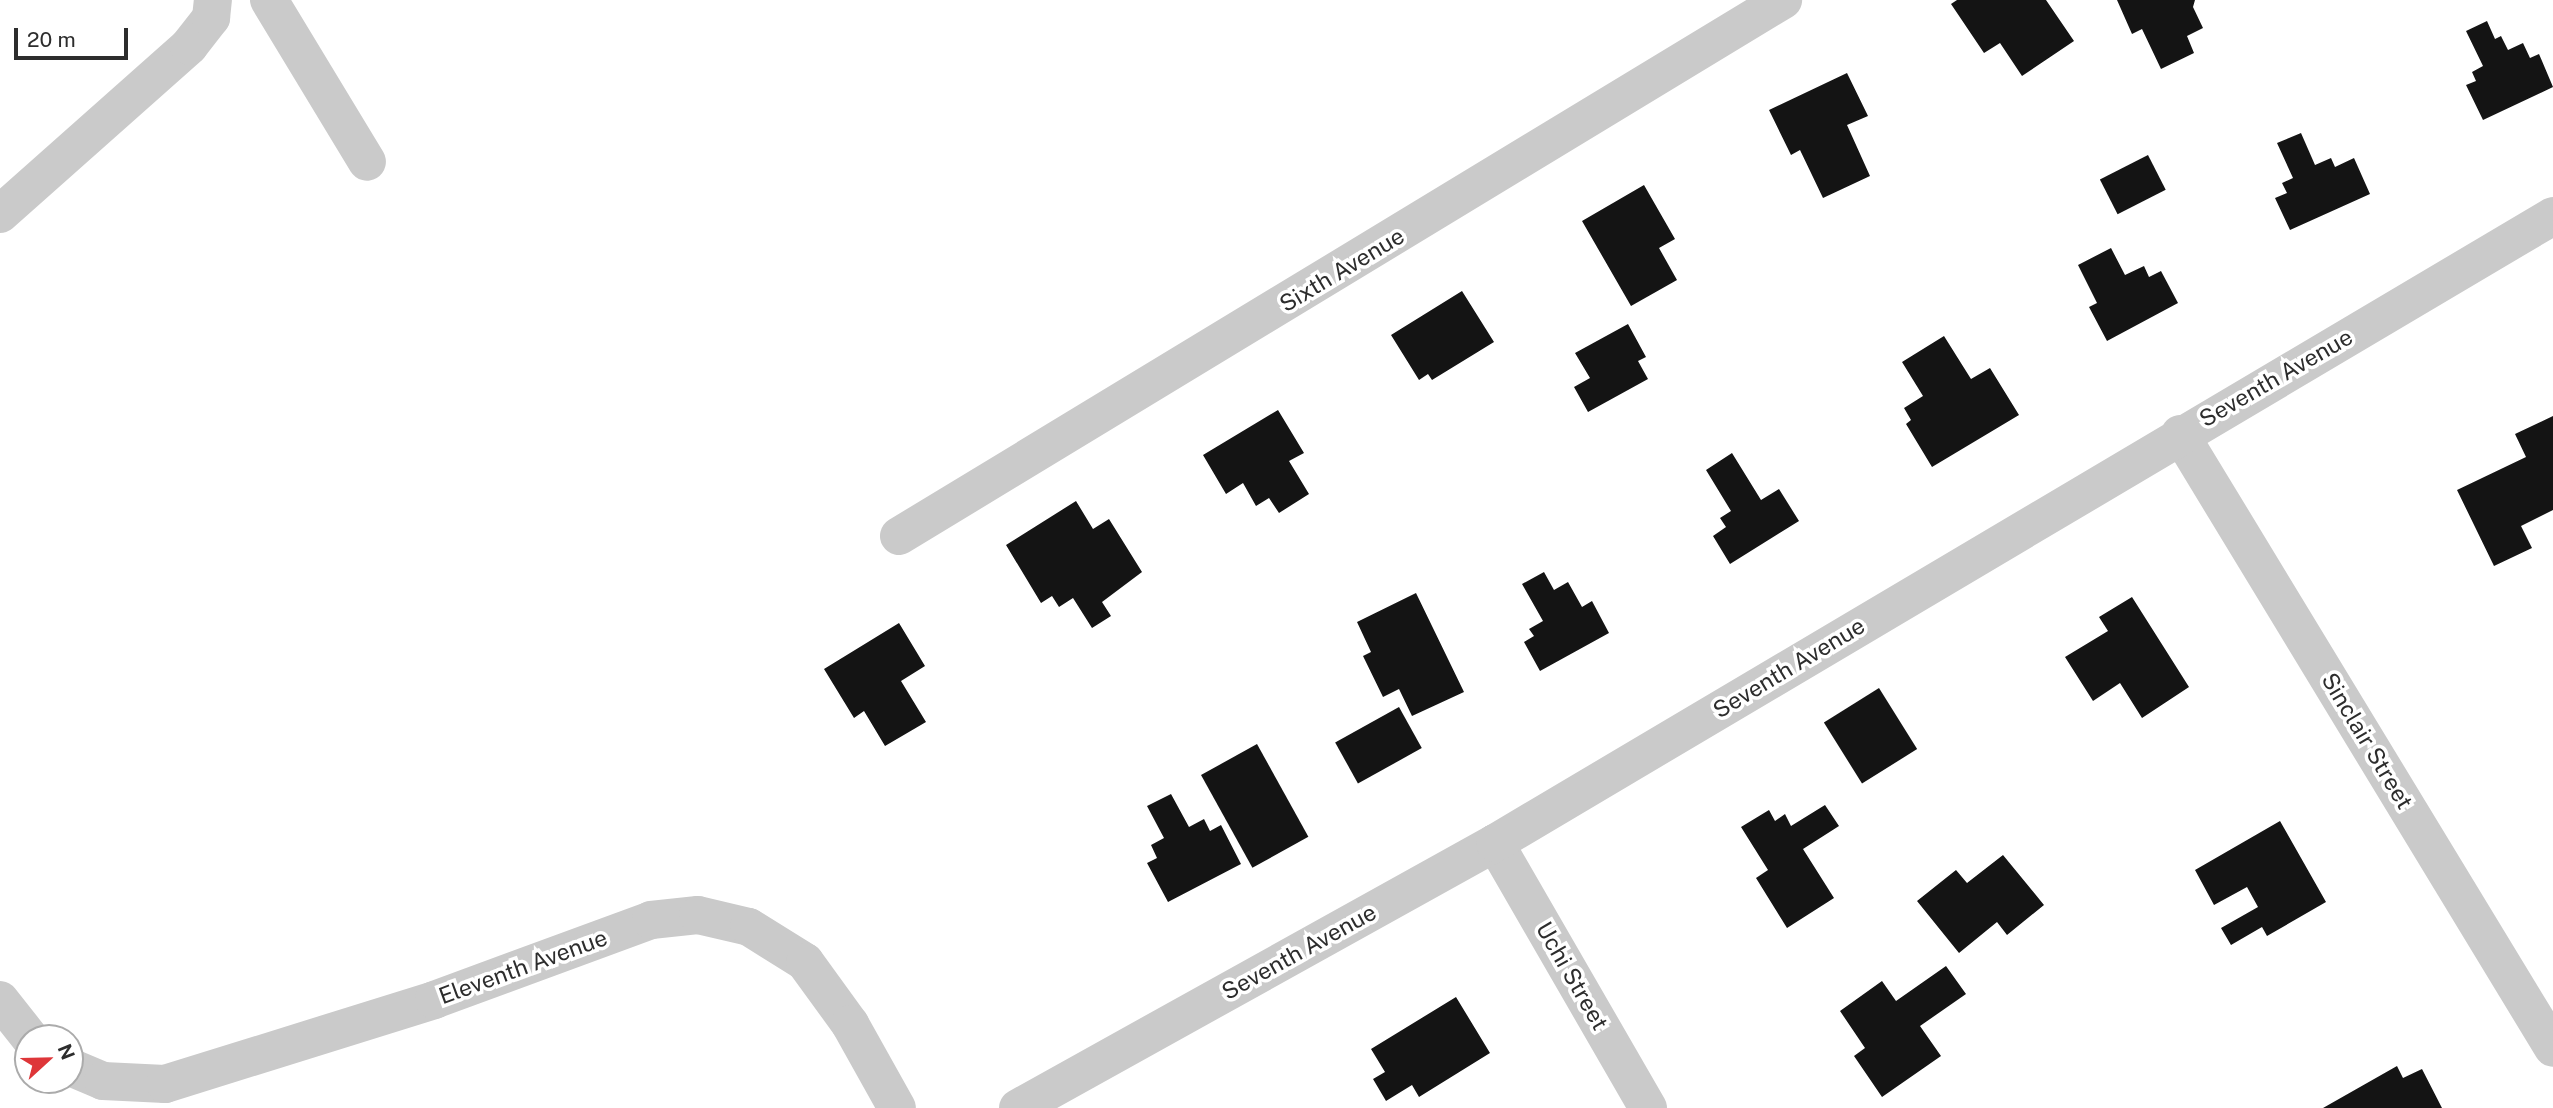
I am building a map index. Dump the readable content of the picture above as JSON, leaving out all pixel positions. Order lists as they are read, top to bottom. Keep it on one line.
{"streets":{"street":["Sixth Avenue","Seventh Avenue","Sinclair Street","Eleventh Avenue","Uchi Street"]},"crossings":[["Seventh Avenue","Sinclair Street"],["Seventh Avenue","Uchi Street"]],"scale_bar":"20 m","north":"right"}
